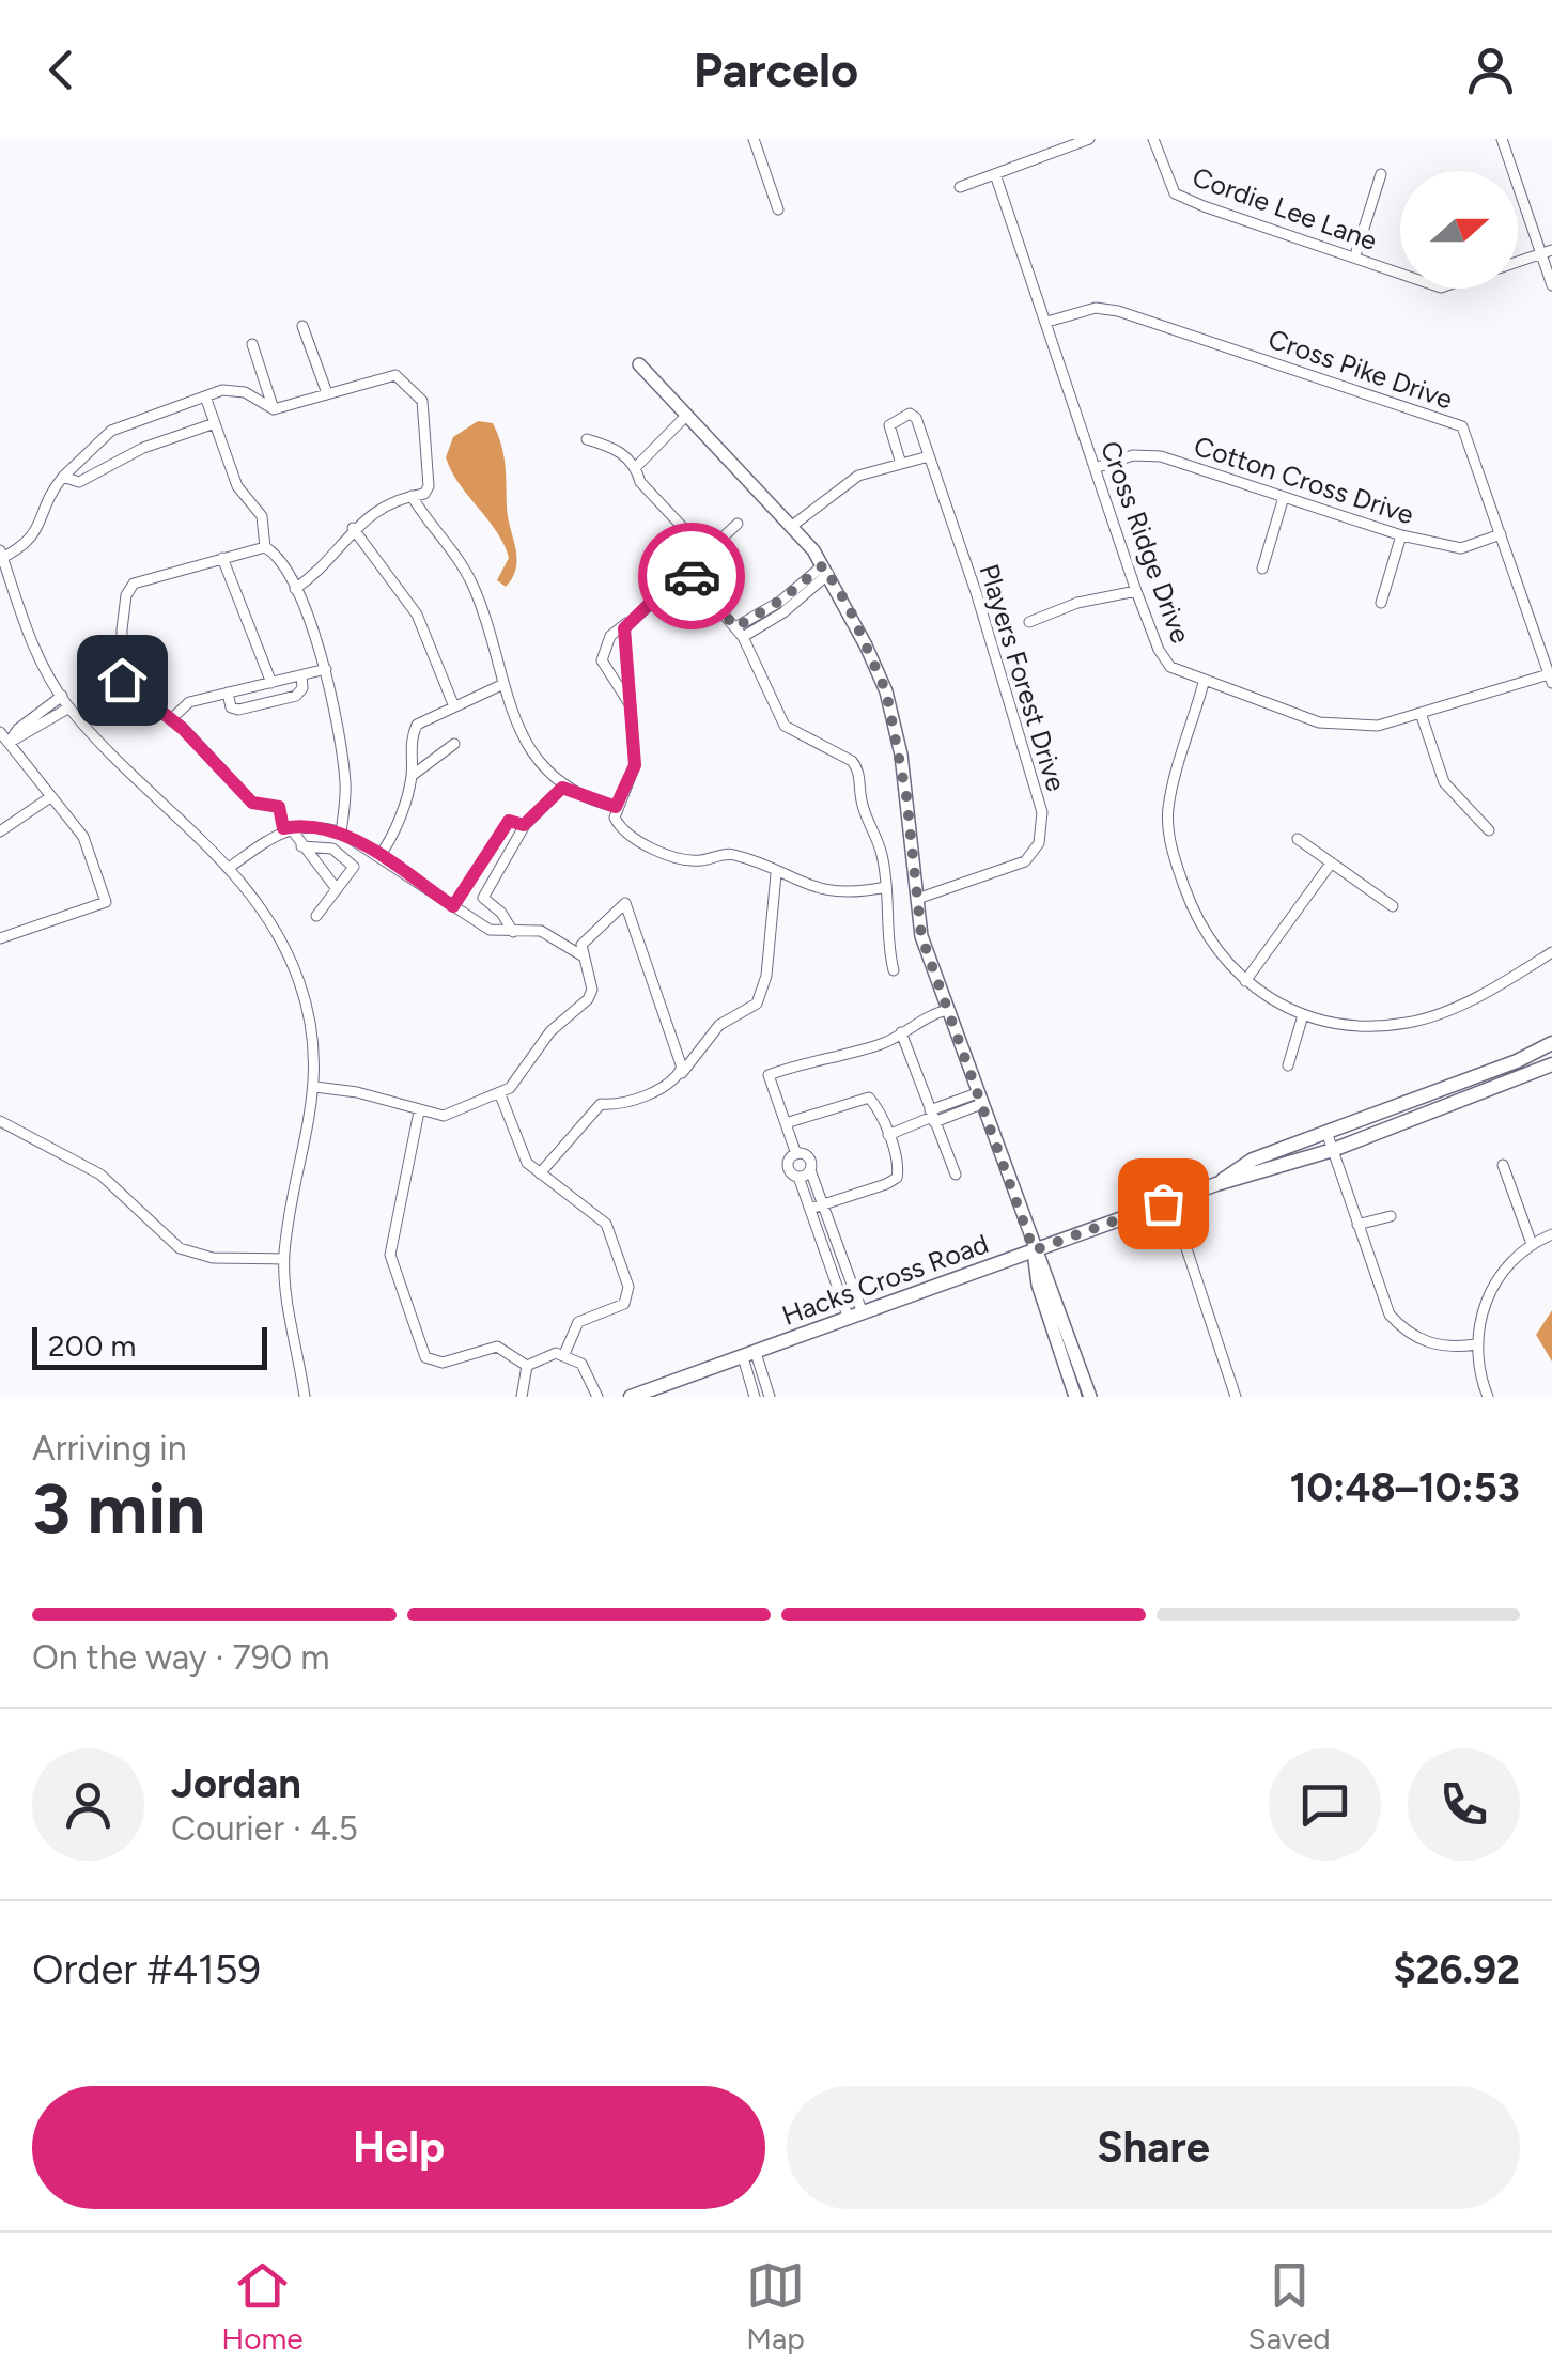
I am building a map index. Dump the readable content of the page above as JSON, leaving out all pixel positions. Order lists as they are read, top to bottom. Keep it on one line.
{"streets":{"main road":["Hacks Cross Road"],"street":["Cordie Lee Lane","Cross Pike Drive","Cotton Cross Drive","Cross Ridge Drive","Players Forest Drive"]},"crossings":[["Cross Pike Drive","Cotton Cross Drive"],["Cross Pike Drive","Cross Ridge Drive"],["Cotton Cross Drive","Cross Ridge Drive"]],"scale_bar":"200 m","north":"right","page":{"header":"Parcelo","scale":"200 m","heading":["3 min","Arriving in","10:48–10:53"],"panel":["Jordan","Courier · 4.5","Order #4159","$26.92"],"bar":"On the way · 790 m","buttons":["Help","Share"],"tabs":["Home","Map","Saved"]}}
